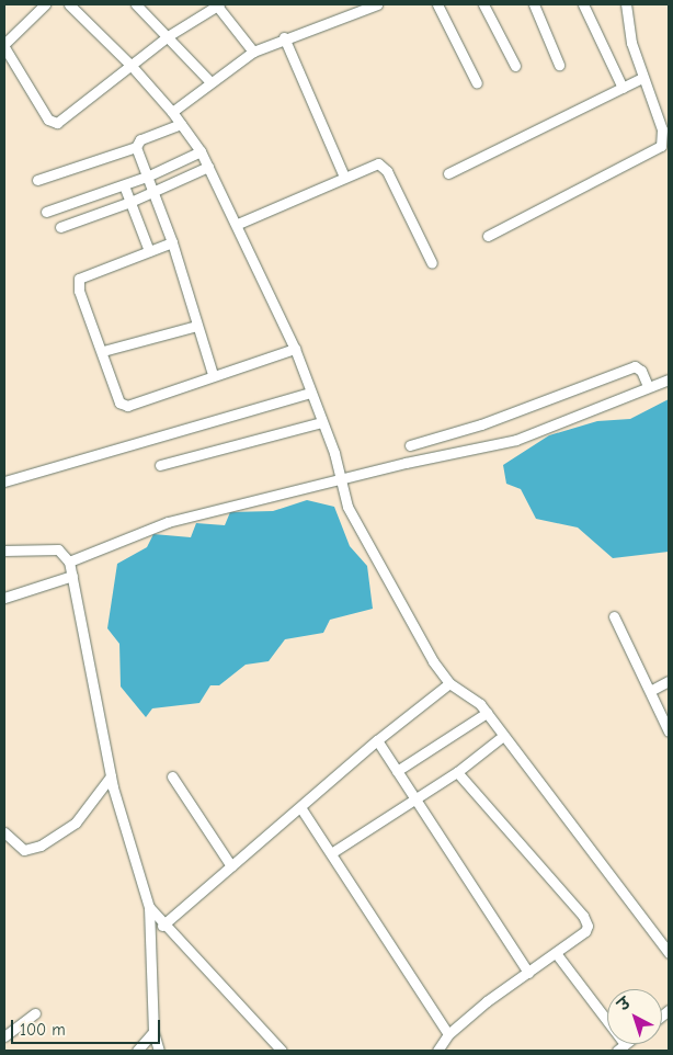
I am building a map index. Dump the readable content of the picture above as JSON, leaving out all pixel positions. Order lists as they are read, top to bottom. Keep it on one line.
{"scale_bar":"100 m","north":"top left"}
